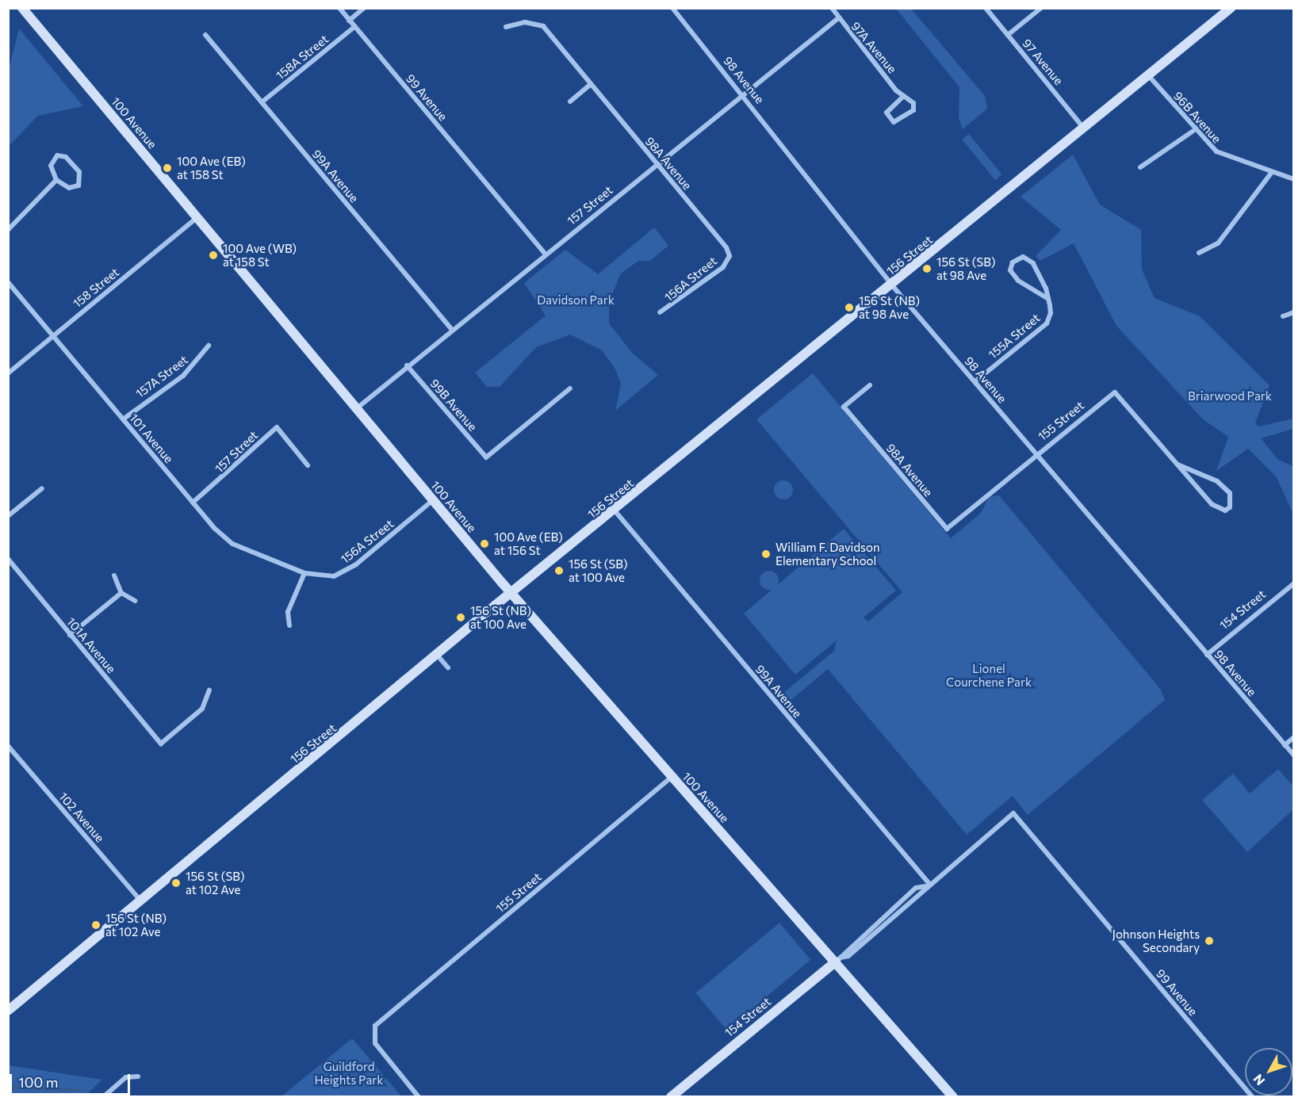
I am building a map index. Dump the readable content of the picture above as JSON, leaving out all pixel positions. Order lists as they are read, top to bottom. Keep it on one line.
{"streets":{"main road":["100 Avenue","156 Street","154 Street"],"street":["97A Avenue","158A Street","97 Avenue","98 Avenue","99 Avenue","96B Avenue","98A Avenue","99A Avenue","157 Street","156A Street","158 Street","155A Street","157A Street","99B Avenue","155 Street","101 Avenue","101A Avenue","102 Avenue"]},"crossings":[["97A Avenue","157 Street"],["158A Street","99 Avenue"],["158A Street","99A Avenue"],["97 Avenue","156 Street"],["98 Avenue","157 Street"],["98 Avenue","156 Street"],["98 Avenue","155A Street"],["98 Avenue","155 Street"],["98 Avenue","154 Street"],["99 Avenue","157 Street"],["99 Avenue","154 Street"],["96B Avenue","156 Street"],["100 Avenue","157 Street"],["100 Avenue","156 Street"],["100 Avenue","156A Street"],["100 Avenue","158 Street"],["100 Avenue","155 Street"],["100 Avenue","154 Street"],["98A Avenue","157 Street"],["98A Avenue","156A Street"],["98A Avenue","155 Street"],["99A Avenue","157 Street"],["99A Avenue","156 Street"],["99A Avenue","154 Street"],["157 Street","99B Avenue"],["157 Street","101 Avenue"],["156 Street","102 Avenue"],["156A Street","101 Avenue"],["158 Street","101 Avenue"],["157A Street","101 Avenue"]],"parks":["Davidson Park","Briarwood Park","Lionel Courchene Park","Guildford Heights Park"],"places":["100 Ave (EB) at 158 St","100 Ave (WB) at 158 St","156 St (SB) at 98 Ave","156 St (NB) at 98 Ave","100 Ave (EB) at 156 St","William F. Davidson Elementary School","156 St (SB) at 100 Ave","156 St (NB) at 100 Ave","156 St (SB) at 102 Ave","156 St (NB) at 102 Ave","Johnson Heights Secondary"],"scale_bar":"100 m","north":"bottom left"}
